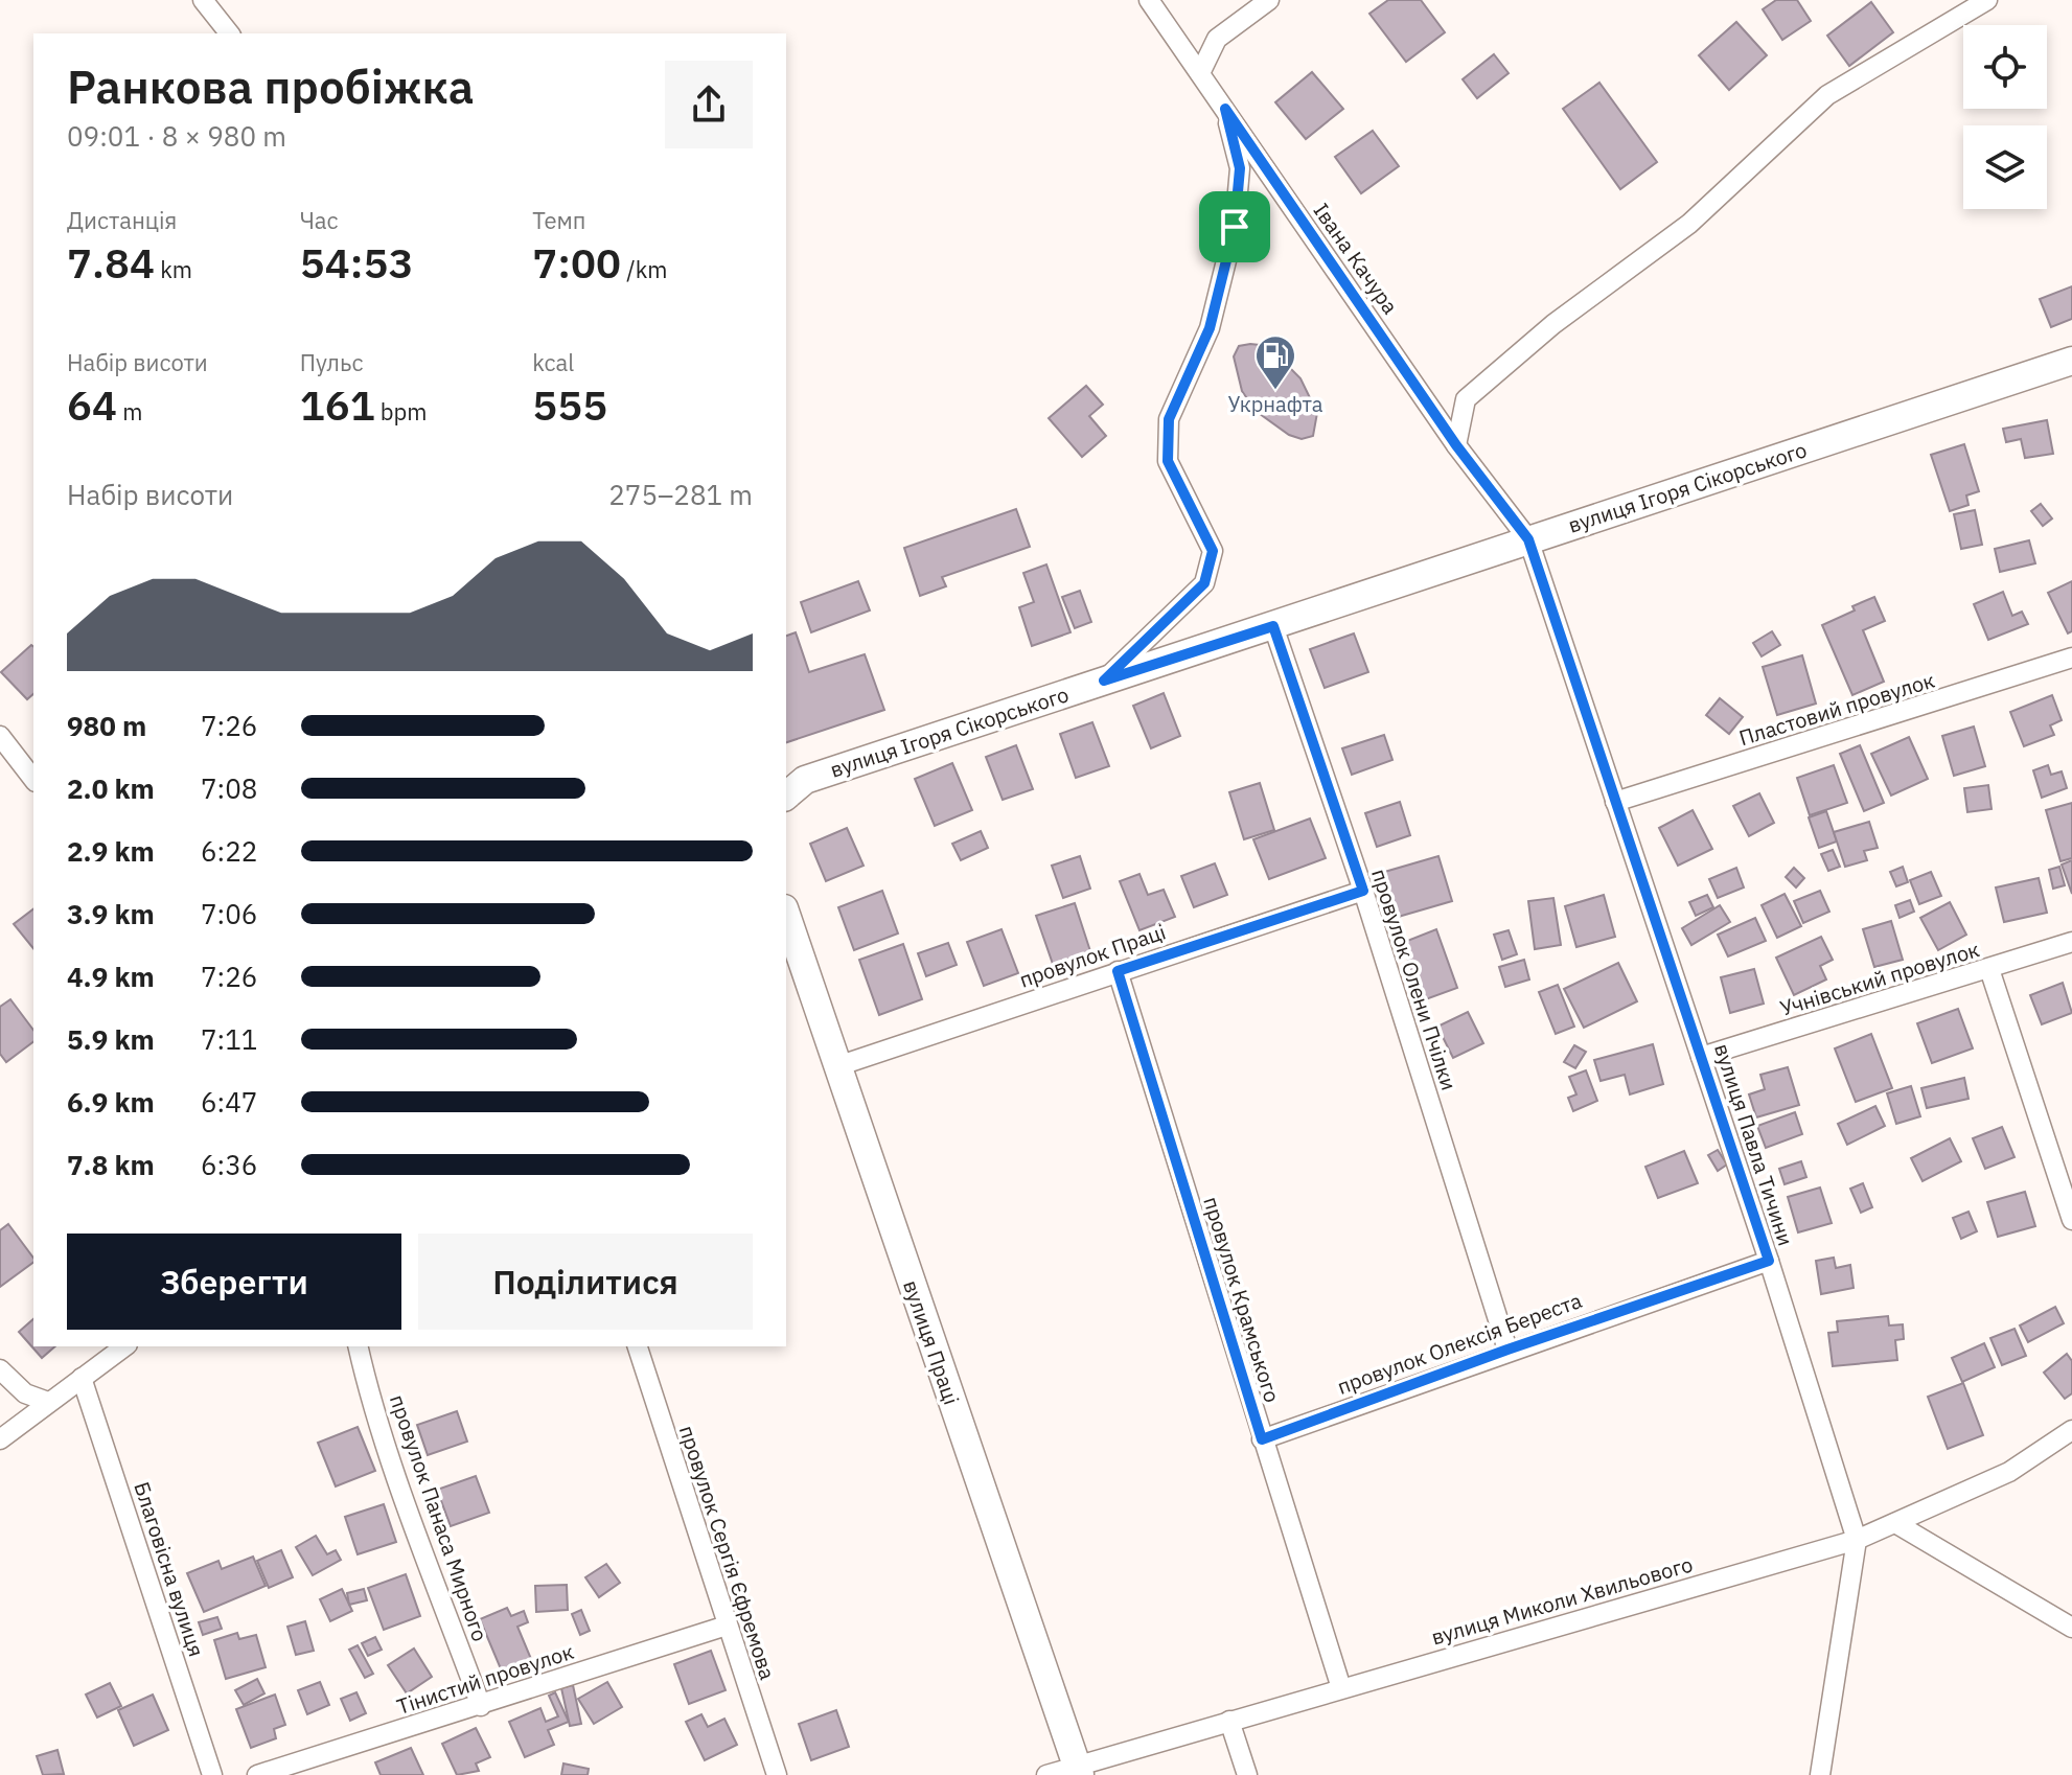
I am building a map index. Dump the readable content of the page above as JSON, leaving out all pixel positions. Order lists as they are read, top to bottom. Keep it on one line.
{"streets":{"main road":["вулиця Ігоря Сікорського","вулиця Праці"],"street":["Івана Качура","Пластовий провулок","провулок Праці","Учнівський провулок","провулок Олени Пчілки","вулиця Павла Тичини","провулок Крамського","провулок Олексія Береста","провулок Панаса Мирного","провулок Сергія Єфремова","Благовісна вулиця","вулиця Миколи Хвильового","Тінистий провулок"]},"crossings":[["Івана Качура","вулиця Ігоря Сікорського"],["Івана Качура","вулиця Павла Тичини"],["вулиця Ігоря Сікорського","провулок Олени Пчілки"],["вулиця Ігоря Сікорського","вулиця Павла Тичини"],["Пластовий провулок","вулиця Павла Тичини"],["провулок Праці","провулок Олени Пчілки"],["провулок Праці","провулок Крамського"],["провулок Праці","вулиця Праці"],["Учнівський провулок","вулиця Павла Тичини"],["провулок Олени Пчілки","провулок Олексія Береста"],["вулиця Павла Тичини","провулок Олексія Береста"],["вулиця Павла Тичини","вулиця Миколи Хвильового"],["провулок Крамського","провулок Олексія Береста"],["провулок Крамського","вулиця Миколи Хвильового"],["вулиця Праці","вулиця Миколи Хвильового"],["провулок Панаса Мирного","Тінистий провулок"],["провулок Сергія Єфремова","Тінистий провулок"]],"places":{"fuel station":["Укрнафта"]},"page":{"heading":["Ранкова пробіжка","09:01 · 8 × 980 m"],"stats":[["Дистанція","7.84 km"],["Час","54:53"],["Темп","7:00 /km"],["Набір висоти","64 m"],["Пульс","161 bpm"],["kcal","555"]],"chart":["Набір висоти","275–281 m"],"list":[{"name":"980 m","note":"7:26"},{"name":"2.0 km","note":"7:08"},{"name":"2.9 km","note":"6:22"},{"name":"3.9 km","note":"7:06"},{"name":"4.9 km","note":"7:26"},{"name":"5.9 km","note":"7:11"},{"name":"6.9 km","note":"6:47"},{"name":"7.8 km","note":"6:36"}],"buttons":["Зберегти","Поділитися"]}}
